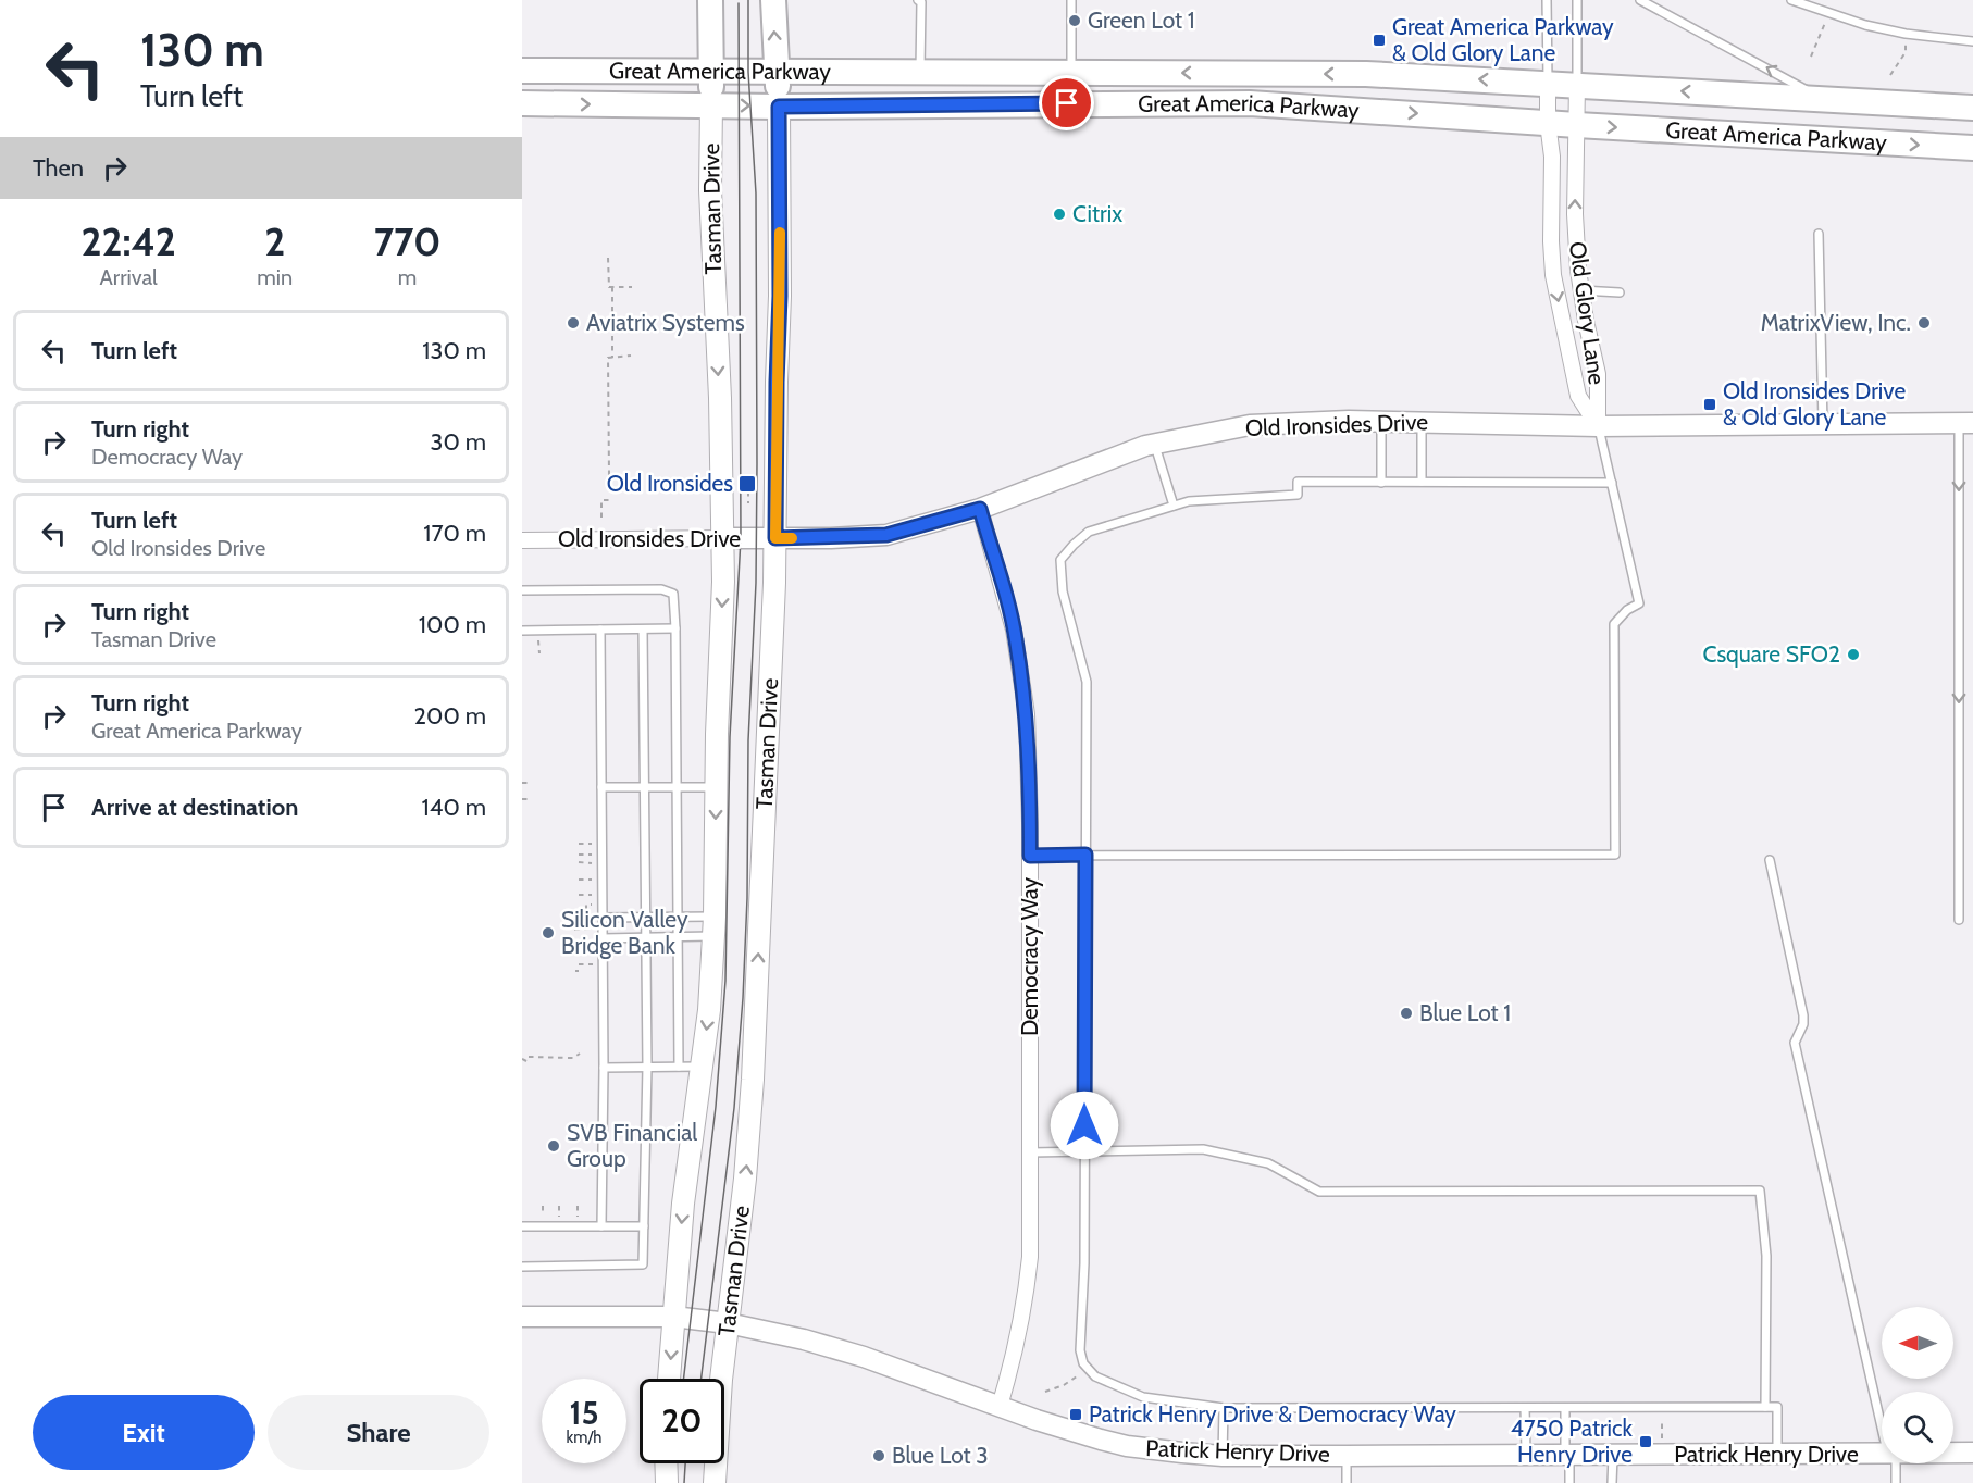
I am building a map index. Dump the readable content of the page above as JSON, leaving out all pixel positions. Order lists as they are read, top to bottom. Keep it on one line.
{"streets":{"main road":["Great America Parkway","Tasman Drive"],"street":["Old Glory Lane","Old Ironsides Drive","Democracy Way","Patrick Henry Drive"]},"crossings":[["Great America Parkway","Tasman Drive"],["Great America Parkway","Old Glory Lane"],["Tasman Drive","Old Ironsides Drive"],["Tasman Drive","Patrick Henry Drive"],["Old Glory Lane","Old Ironsides Drive"],["Old Ironsides Drive","Democracy Way"],["Democracy Way","Patrick Henry Drive"]],"places":{"other":["Green Lot 1","Citrix","Aviatrix Systems","MatrixView, Inc.","Csquare SFO2","Silicon Valley Bridge Bank","Blue Lot 1","SVB Financial Group","Blue Lot 3"],"transit":["Great America Parkway & Old Glory Lane","Old Ironsides Drive & Old Glory Lane","Old Ironsides","Patrick Henry Drive & Democracy Way","4750 Patrick Henry Drive"]},"north":"left","page":{"turn":["130 m","Turn left"],"then":"Then","eta":["22:42","Arrival","2","min","770","m"],"list":[{"name":"Turn left","value":"130 m"},{"name":"Turn right","note":"Democracy Way","value":"30 m"},{"name":"Turn left","note":"Old Ironsides Drive","value":"170 m"},{"name":"Turn right","note":"Tasman Drive","value":"100 m"},{"name":"Turn right","note":"Great America Parkway","value":"200 m"},{"name":"Arrive at destination","value":"140 m"}],"speed":"15 km/h","limit":"20","buttons":["Exit","Share"]}}
